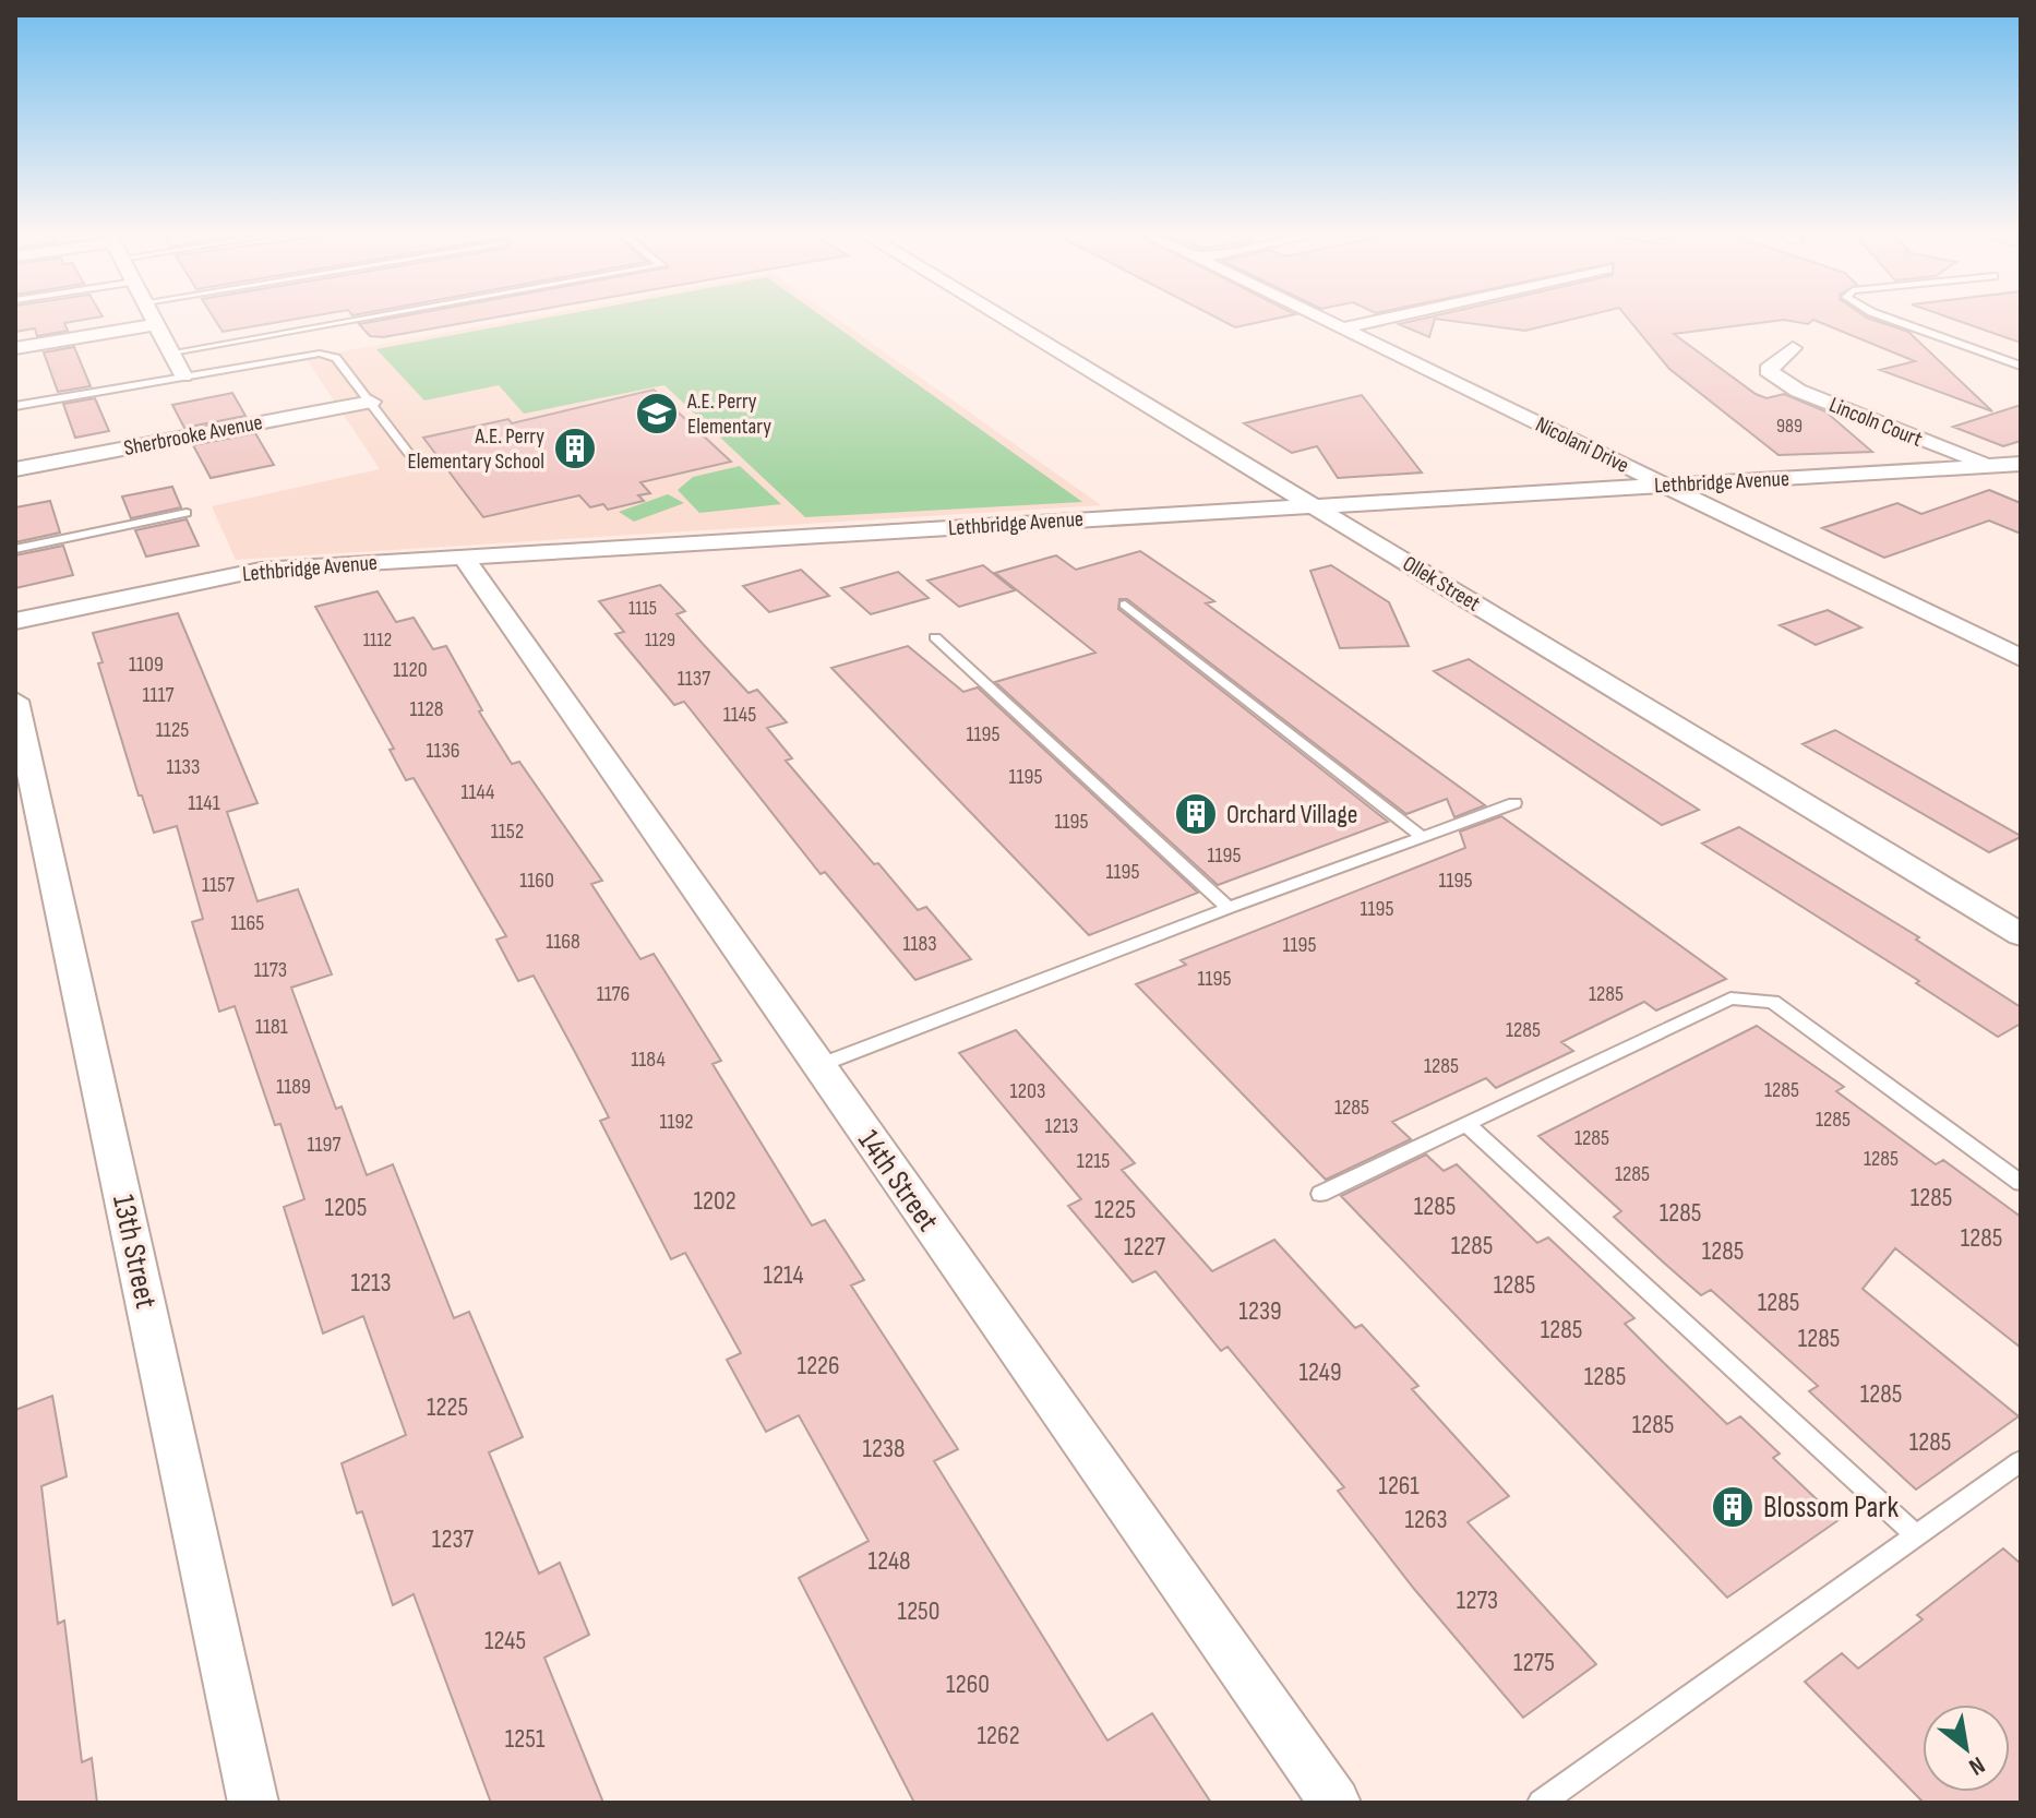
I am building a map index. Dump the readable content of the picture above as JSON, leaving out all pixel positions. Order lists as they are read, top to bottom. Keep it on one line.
{"streets":{"street":["Lincoln Court","Sherbrooke Avenue","Nicolani Drive","Lethbridge Avenue","Ollek Street","14th Street","13th Street"]},"crossings":[["Lincoln Court","Lethbridge Avenue"],["Nicolani Drive","Lethbridge Avenue"],["Lethbridge Avenue","Ollek Street"],["Lethbridge Avenue","14th Street"]],"places":{"school or university":["A.E. Perry Elementary"],"building":["A.E. Perry Elementary School","Orchard Village","Blossom Park"]},"house_numbers":["989","1115","1112","1129","1109","1120","1137","1117","1128","1145","1125","1195","1136","1133","1195","1144","1141","1195","1152","1195","1195","1160","1195","1157","1195","1165","1168","1183","1195","1173","1195","1176","1285","1181","1285","1184","1285","1189","1285","1203","1285","1285","1192","1213","1285","1197","1285","1215","1285","1285","1202","1285","1205","1225","1285","1285","1285","1227","1285","1214","1213","1285","1285","1239","1285","1285","1226","1249","1285","1285","1225","1285","1285","1238","1261","1263","1237","1248","1273","1250","1245","1275","1260","1262","1251"],"north":"bottom right"}
